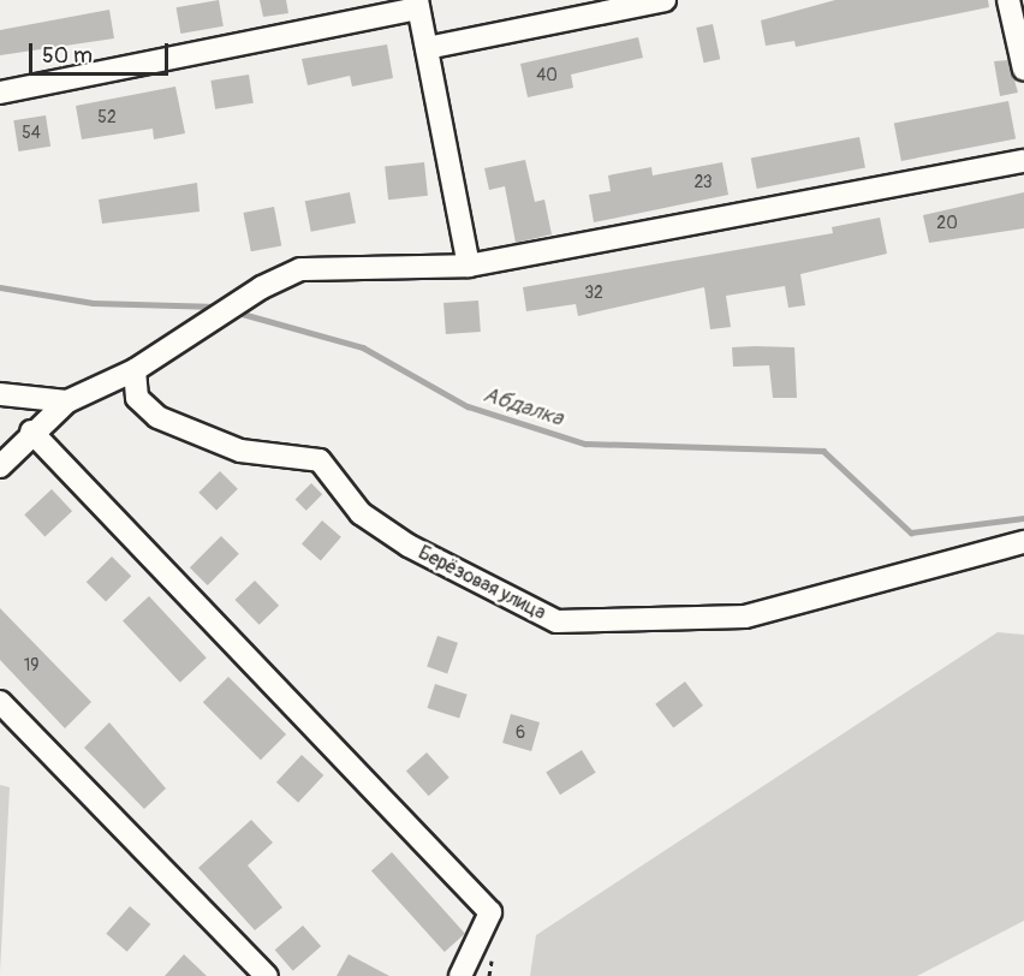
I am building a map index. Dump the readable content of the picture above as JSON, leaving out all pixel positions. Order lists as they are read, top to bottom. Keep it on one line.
{"streets":{"street":["Берёзовая улица"]},"water":["Абдалка"],"house_numbers":["40","52","54","23","20","32","19","6"],"scale_bar":"50 m"}
